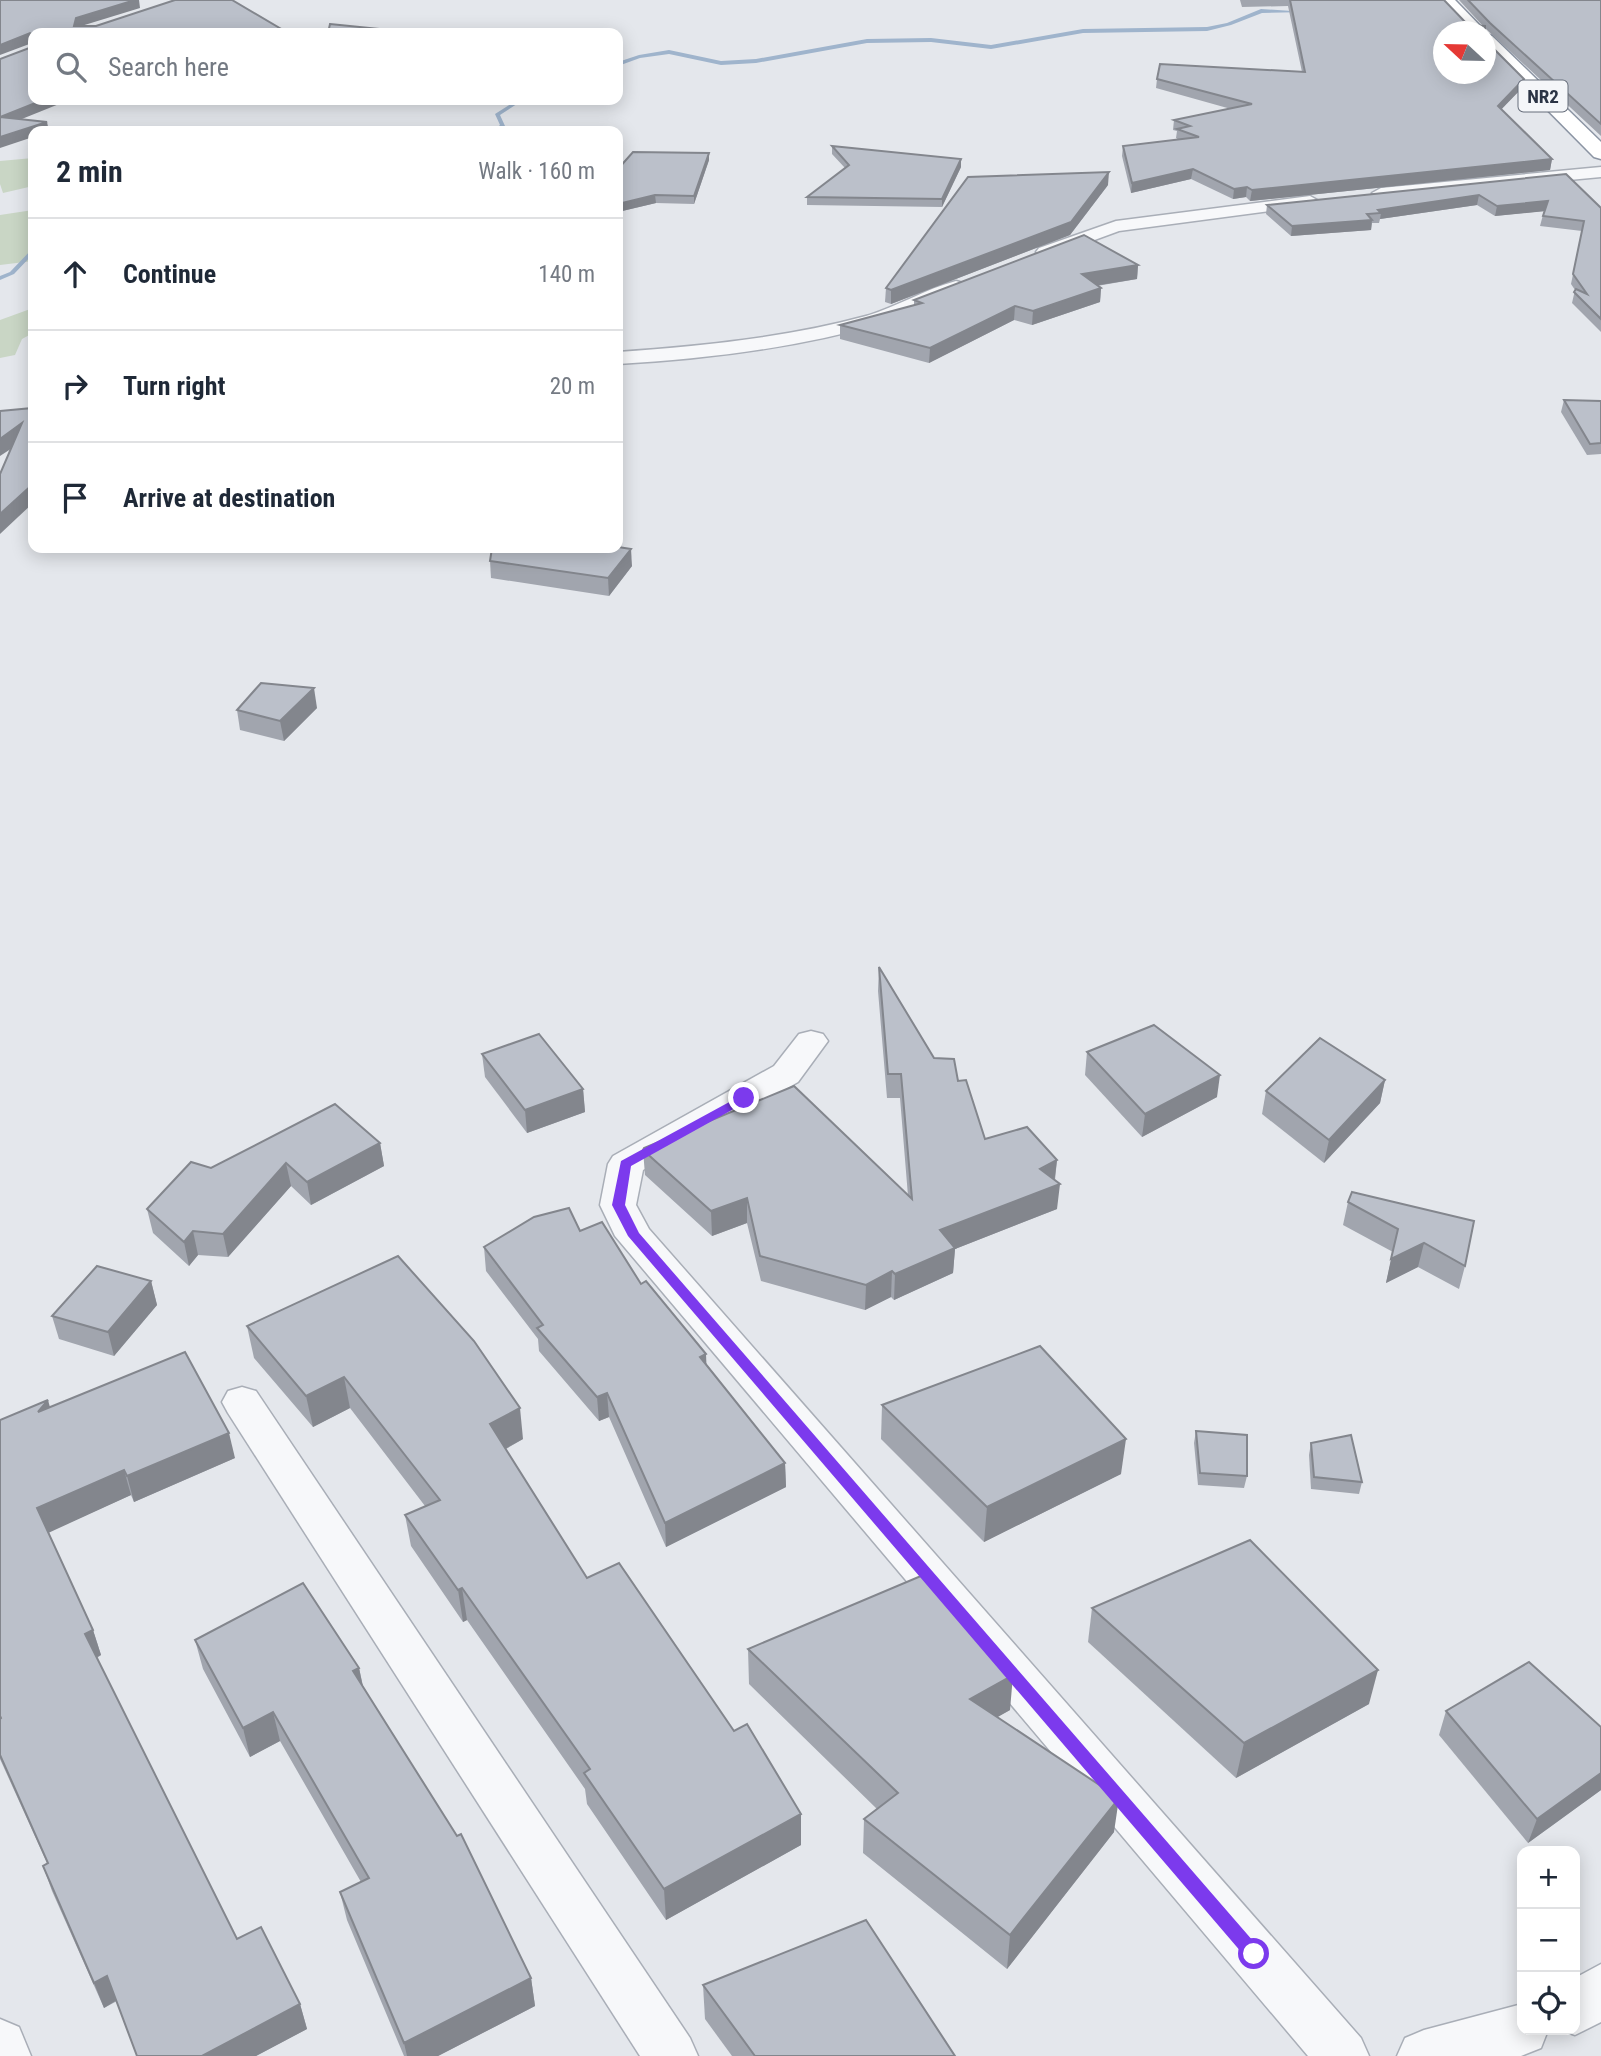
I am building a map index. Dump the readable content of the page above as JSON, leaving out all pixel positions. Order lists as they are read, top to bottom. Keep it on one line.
{"streets":{"highway":["NR2"]},"north":"left","page":{"search":"Search here","heading":["2 min","Walk · 160 m"],"list":[["Continue","140 m"],["Turn right","20 m"],"Arrive at destination"],"map_buttons":["+","−"]}}
